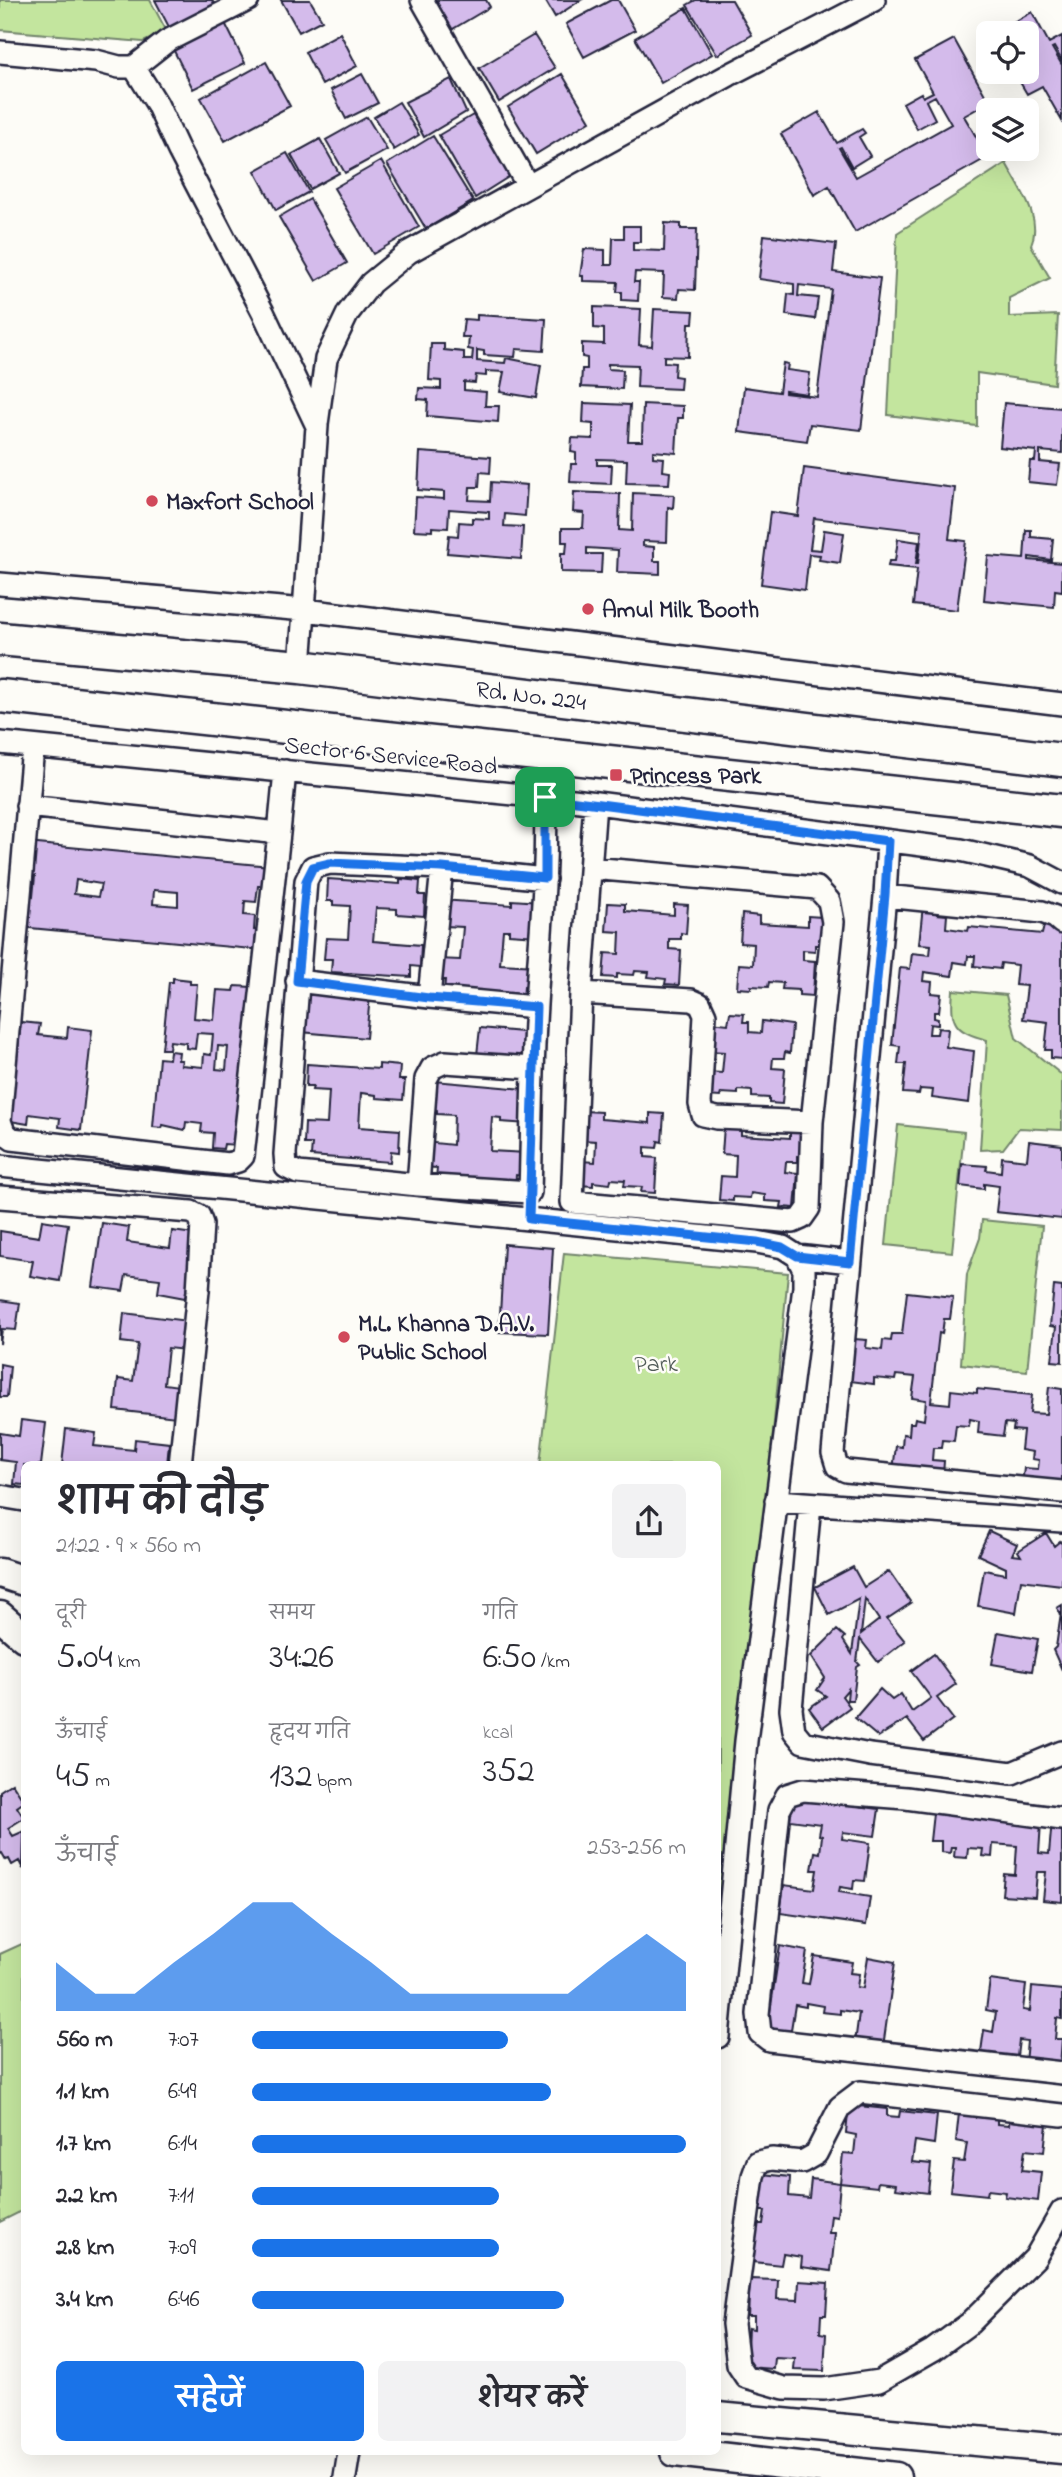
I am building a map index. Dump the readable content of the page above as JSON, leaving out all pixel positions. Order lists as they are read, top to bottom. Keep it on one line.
{"streets":{"main road":["Rd. No. 224"],"street":["Sector 6 Service Road"]},"parks":["Park"],"places":{"other":["Maxfort School","Amul Milk Booth","M.L. Khanna D.A.V. Public School"],"transit":["Princess Park"]},"page":{"heading":["शाम की दौड़","21:22 · 9 × 560 m"],"stats":[["दूरी","5.04 km"],["समय","34:26"],["गति","6:50 /km"],["ऊँचाई","45 m"],["हृदय गति","132 bpm"],["kcal","352"]],"chart":["ऊँचाई","253–256 m"],"list":[{"name":"560 m","note":"7:07"},{"name":"1.1 km","note":"6:49"},{"name":"1.7 km","note":"6:14"},{"name":"2.2 km","note":"7:11"},{"name":"2.8 km","note":"7:09"},{"name":"3.4 km","note":"6:46"}],"buttons":["सहेजें","शेयर करें"]}}
